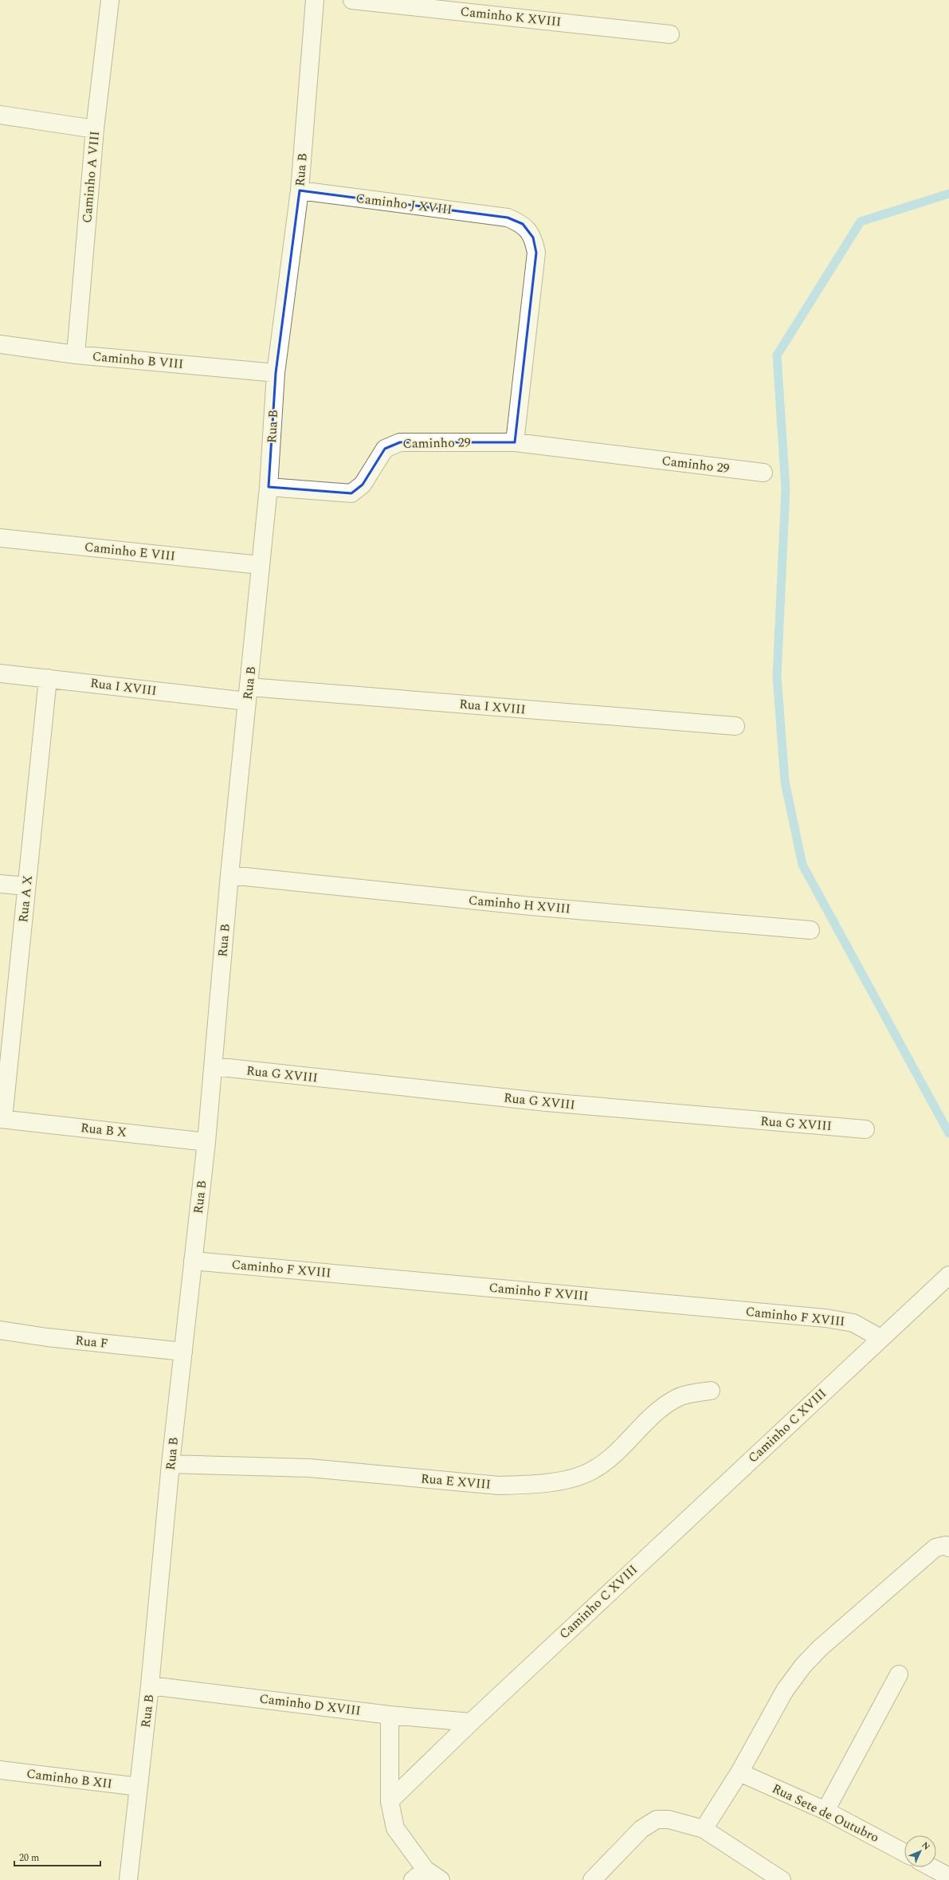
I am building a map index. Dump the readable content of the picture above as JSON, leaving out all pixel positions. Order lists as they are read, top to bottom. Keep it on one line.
{"streets":{"street":["Caminho K XVIII","Rua B","Caminho A VIII","Caminho J XVIII","Caminho B VIII","Caminho 29","Caminho E VIII","Rua I XVIII","Rua A X","Caminho H XVIII","Rua G XVIII","Rua B X","Caminho F XVIII","Rua F","Caminho C XVIII","Rua E XVIII","Caminho D XVIII","Caminho B XII","Rua Sete de Outubro"]},"crossings":[["Rua B","Caminho J XVIII"],["Rua B","Caminho B VIII"],["Rua B","Caminho 29"],["Rua B","Caminho E VIII"],["Rua B","Rua I XVIII"],["Rua B","Caminho H XVIII"],["Rua B","Rua G XVIII"],["Rua B","Rua B X"],["Rua B","Caminho F XVIII"],["Rua B","Rua F"],["Rua B","Rua E XVIII"],["Rua B","Caminho D XVIII"],["Rua B","Caminho B XII"],["Caminho A VIII","Caminho B VIII"],["Caminho J XVIII","Caminho 29"],["Rua I XVIII","Rua A X"],["Rua A X","Rua B X"],["Caminho F XVIII","Caminho C XVIII"],["Caminho C XVIII","Caminho D XVIII"]],"scale_bar":"20 m","north":"top right"}
